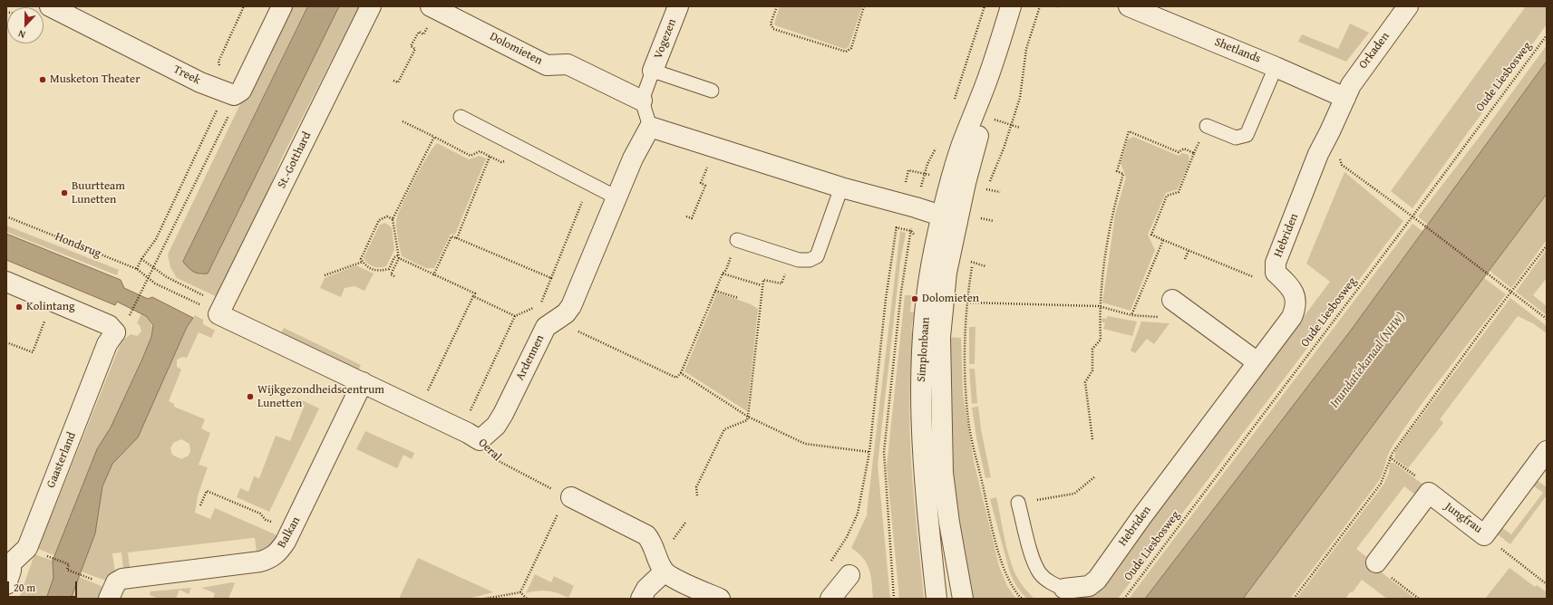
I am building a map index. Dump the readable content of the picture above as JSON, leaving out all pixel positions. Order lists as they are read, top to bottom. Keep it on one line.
{"streets":{"street":["Vogezen","Dolomieten","Shetlands","Orkaden","Treek","St.-Gotthard","Hebriden","Simplonbaan","Ardennen","Oeral","Gaasterland","Jungfrau","Balkan"],"path":["Oude Liesbosweg","Hondsrug"]},"crossings":[["Shetlands","Orkaden"],["Shetlands","Hebriden"],["Orkaden","Hebriden"],["St.-Gotthard","Hondsrug"],["St.-Gotthard","Oeral"],["Hondsrug","Oeral"],["Ardennen","Oeral"],["Oeral","Balkan"]],"water":["Inundatiekanaal (NHW)"],"places":["Musketon Theater","Buurtteam Lunetten","Dolomieten","Kolintang","Wijkgezondheidscentrum Lunetten"],"scale_bar":"20 m","north":"bottom"}
